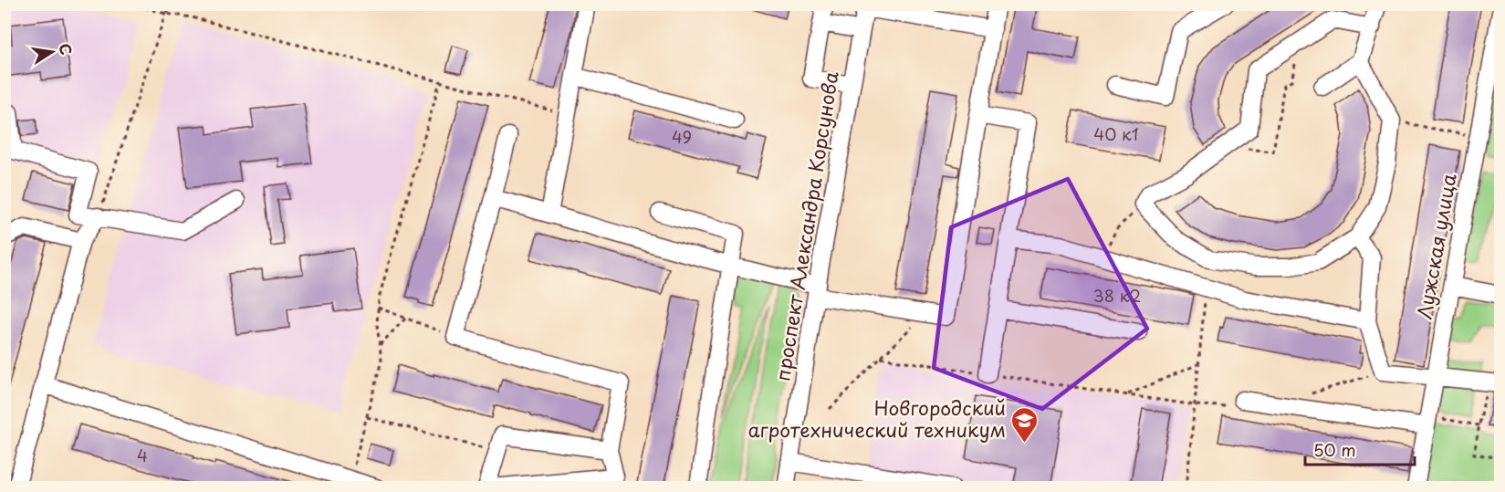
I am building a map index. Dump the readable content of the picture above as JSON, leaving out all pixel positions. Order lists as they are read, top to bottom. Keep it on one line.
{"streets":{"street":["проспект Александра Корсунова","Лужская улица"]},"places":{"school or university":["Новгородский агротехнический техникум"]},"house_numbers":["40 к1","49","38 к2","4"],"scale_bar":"50 m","north":"right"}
